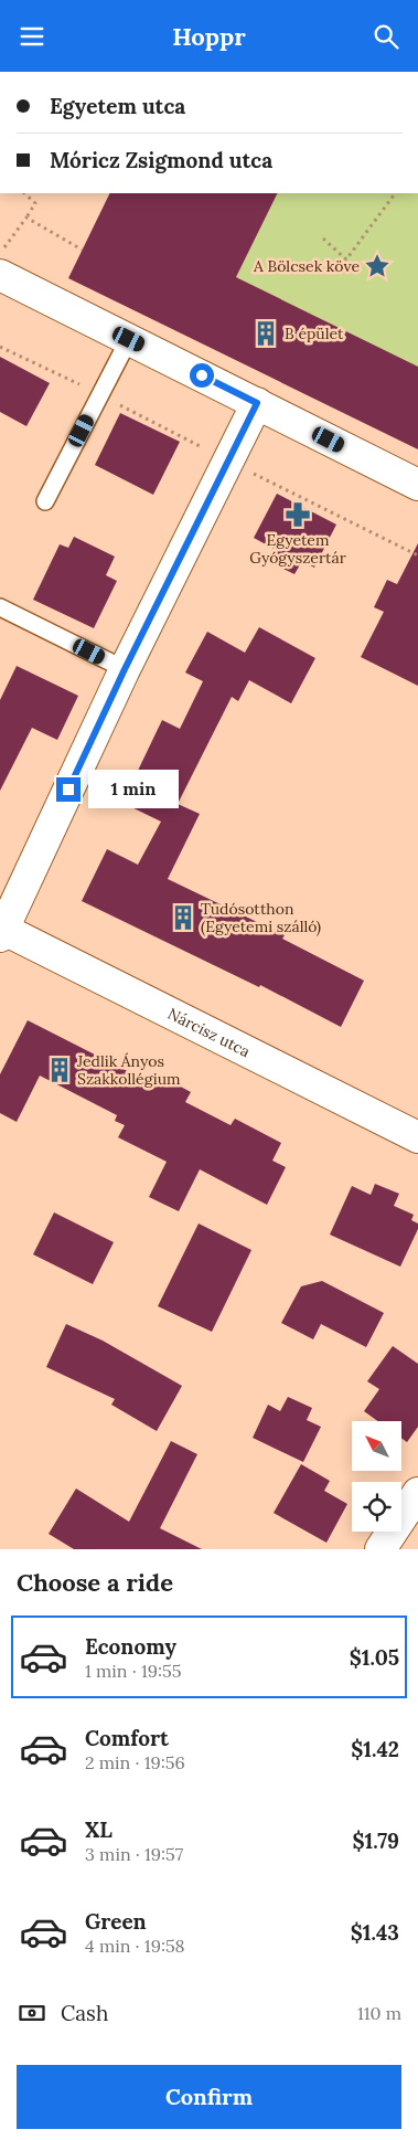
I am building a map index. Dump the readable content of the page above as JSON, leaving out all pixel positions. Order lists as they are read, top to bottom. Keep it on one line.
{"streets":{"street":["Nárcisz utca"]},"places":{"place":["A Bölcsek köve"],"building":["B épület","Tudósotthon (Egyetemi szálló)","Jedlik Ányos Szakkollégium"],"pharmacy":["Egyetem Gyógyszertár"]},"north":"top left","page":{"header":"Hoppr","banner":["Egyetem utca","Móricz Zsigmond utca"],"bubble":"1 min","heading":"Choose a ride","list":[{"name":"Economy","note":"1 min · 19:55","value":"$1.05"},{"name":"Comfort","note":"2 min · 19:56","value":"$1.42"},{"name":"XL","note":"3 min · 19:57","value":"$1.79"},{"name":"Green","note":"4 min · 19:58","value":"$1.43"}],"pay":["Cash","110 m"],"buttons":"Confirm"}}
